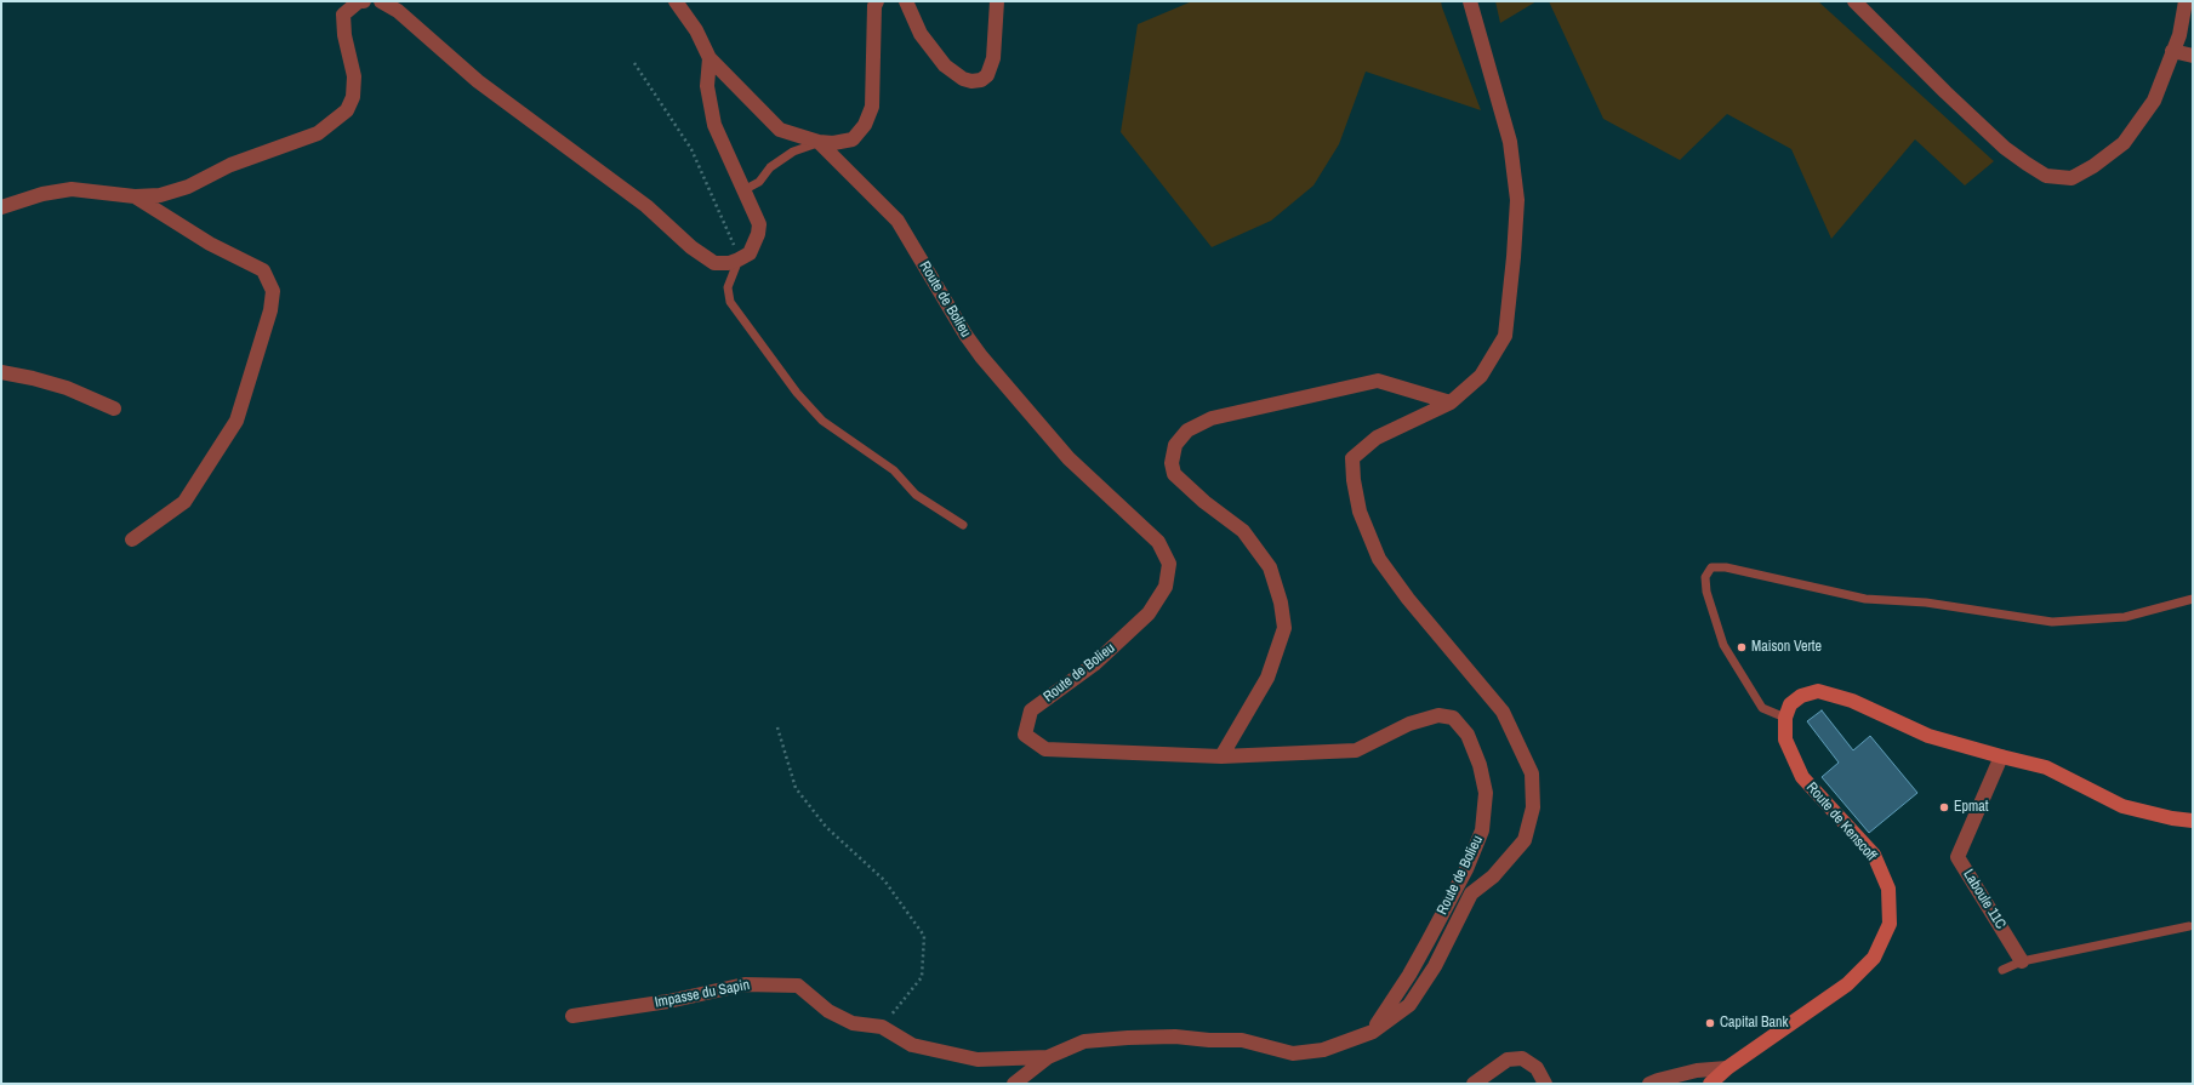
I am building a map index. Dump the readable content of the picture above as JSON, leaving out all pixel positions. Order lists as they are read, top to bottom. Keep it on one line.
{"streets":{"main road":["Route de Kenscoff"],"street":["Route de Bolieu","Laboule 11C","Impasse du Sapin"]},"places":["Maison Verte","Epmat","Capital Bank"]}
